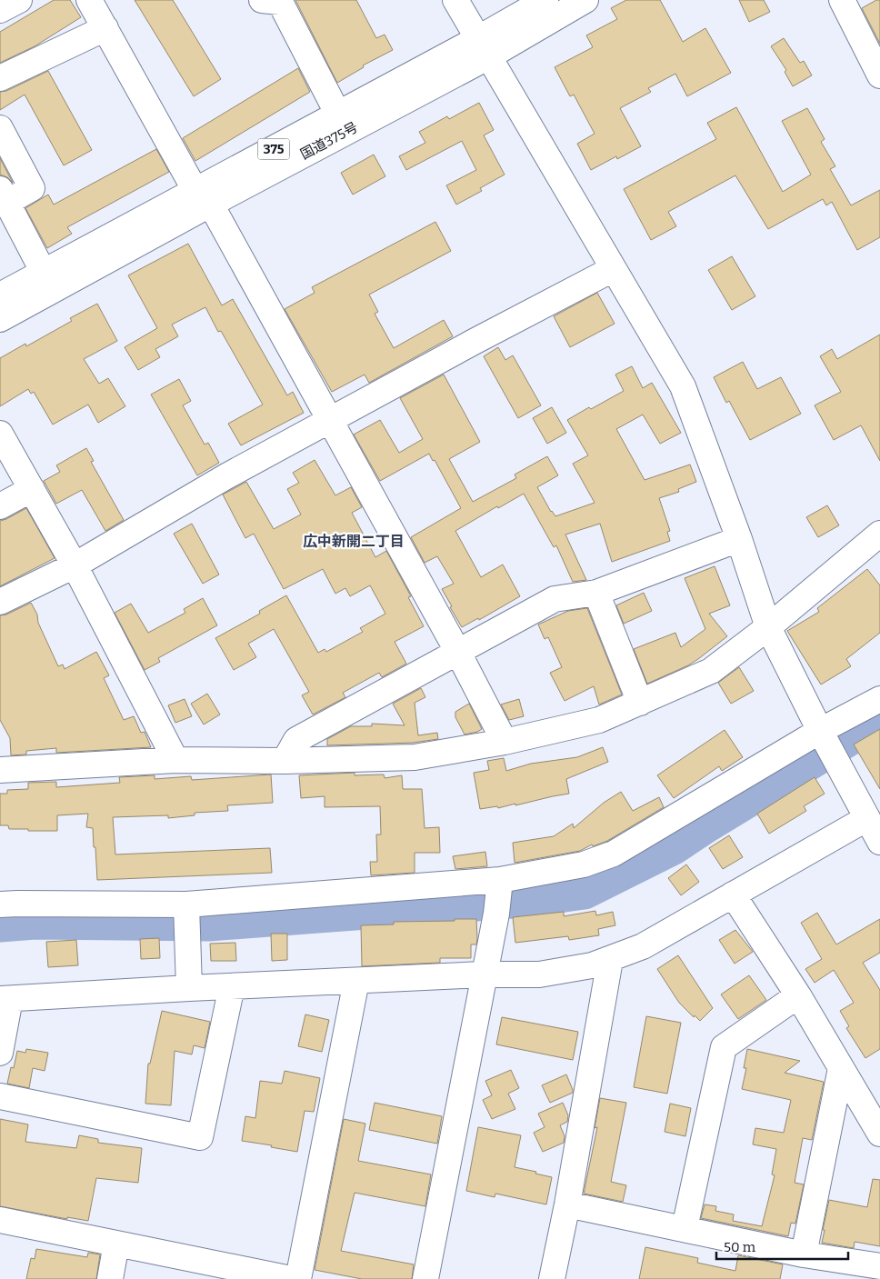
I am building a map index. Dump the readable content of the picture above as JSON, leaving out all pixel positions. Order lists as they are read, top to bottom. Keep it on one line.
{"streets":{"main road":["国道375号","375"]},"districts":["広中新開二丁目"],"scale_bar":"50 m"}
